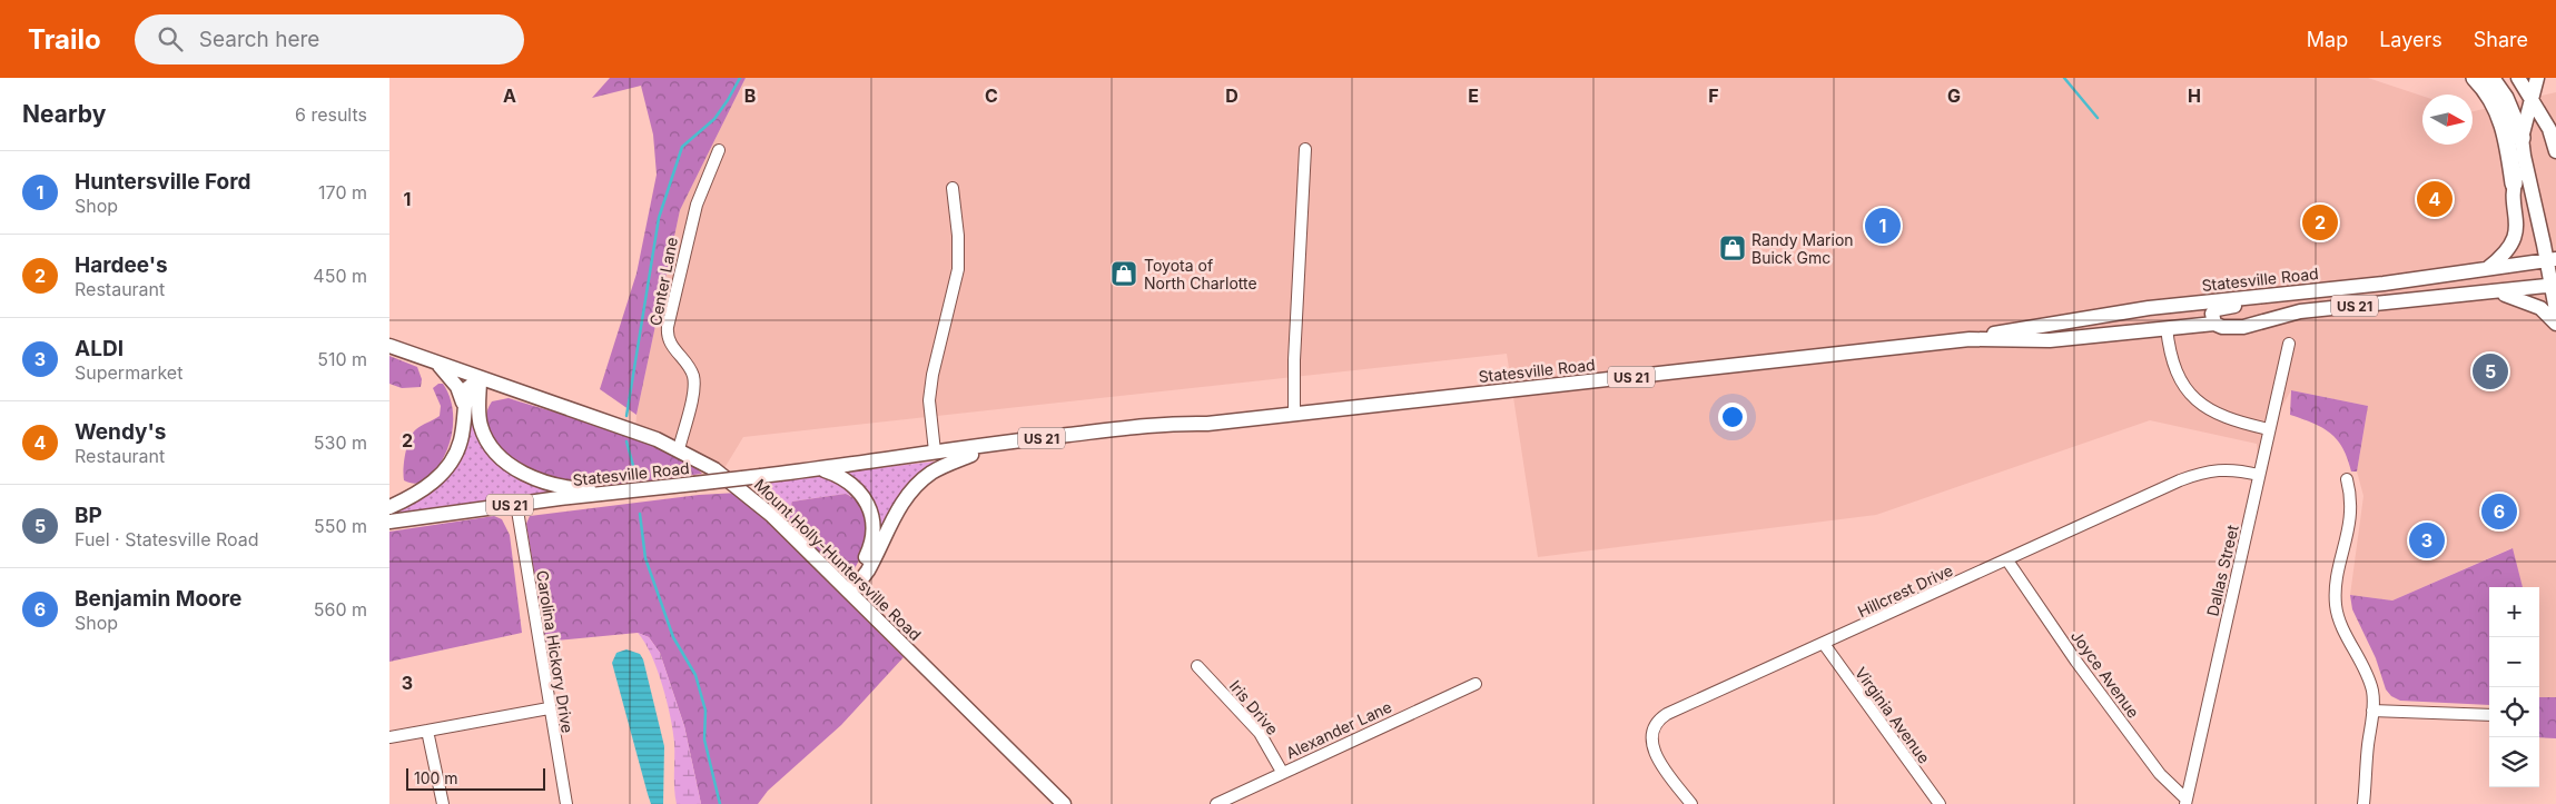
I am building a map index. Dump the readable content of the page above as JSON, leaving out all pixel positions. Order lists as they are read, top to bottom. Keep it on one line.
{"streets":{"main road":["Statesville Road","US 21","Mount Holly-Huntersville Road"],"street":["Center Lane","Dallas Street","Hillcrest Drive","Carolina Hickory Drive","Joyce Avenue","Iris Drive","Virginia Avenue","Alexander Lane"]},"crossings":[["Statesville Road","Carolina Hickory Drive"],["Center Lane","Mount Holly-Huntersville Road"],["Dallas Street","Hillcrest Drive"],["Dallas Street","Joyce Avenue"],["Hillcrest Drive","Joyce Avenue"],["Hillcrest Drive","Virginia Avenue"],["Iris Drive","Alexander Lane"]],"places":{"shop":["Randy Marion Buick Gmc","Toyota of North Charlotte"]},"scale_bar":"100 m","north":"right","page":{"header":"Trailo","search":"Search here","nav":["Map","Layers","Share"],"heading":["Nearby","6 results"],"list":[{"mark":"1","name":"Huntersville Ford","note":"Shop","value":"170 m"},{"mark":"2","name":"Hardee's","note":"Restaurant","value":"450 m"},{"mark":"3","name":"ALDI","note":"Supermarket","value":"510 m"},{"mark":"4","name":"Wendy's","note":"Restaurant","value":"530 m"},{"mark":"5","name":"BP","note":"Fuel · Statesville Road","value":"550 m"},{"mark":"6","name":"Benjamin Moore","note":"Shop","value":"560 m"}],"pins":["4","2","1","5","6","3"],"map_buttons":["+","−"],"scale":"100 m"},"grid":{"columns":["A","B","C","D","E","F","G","H"],"rows":["1","2","3"]}}
